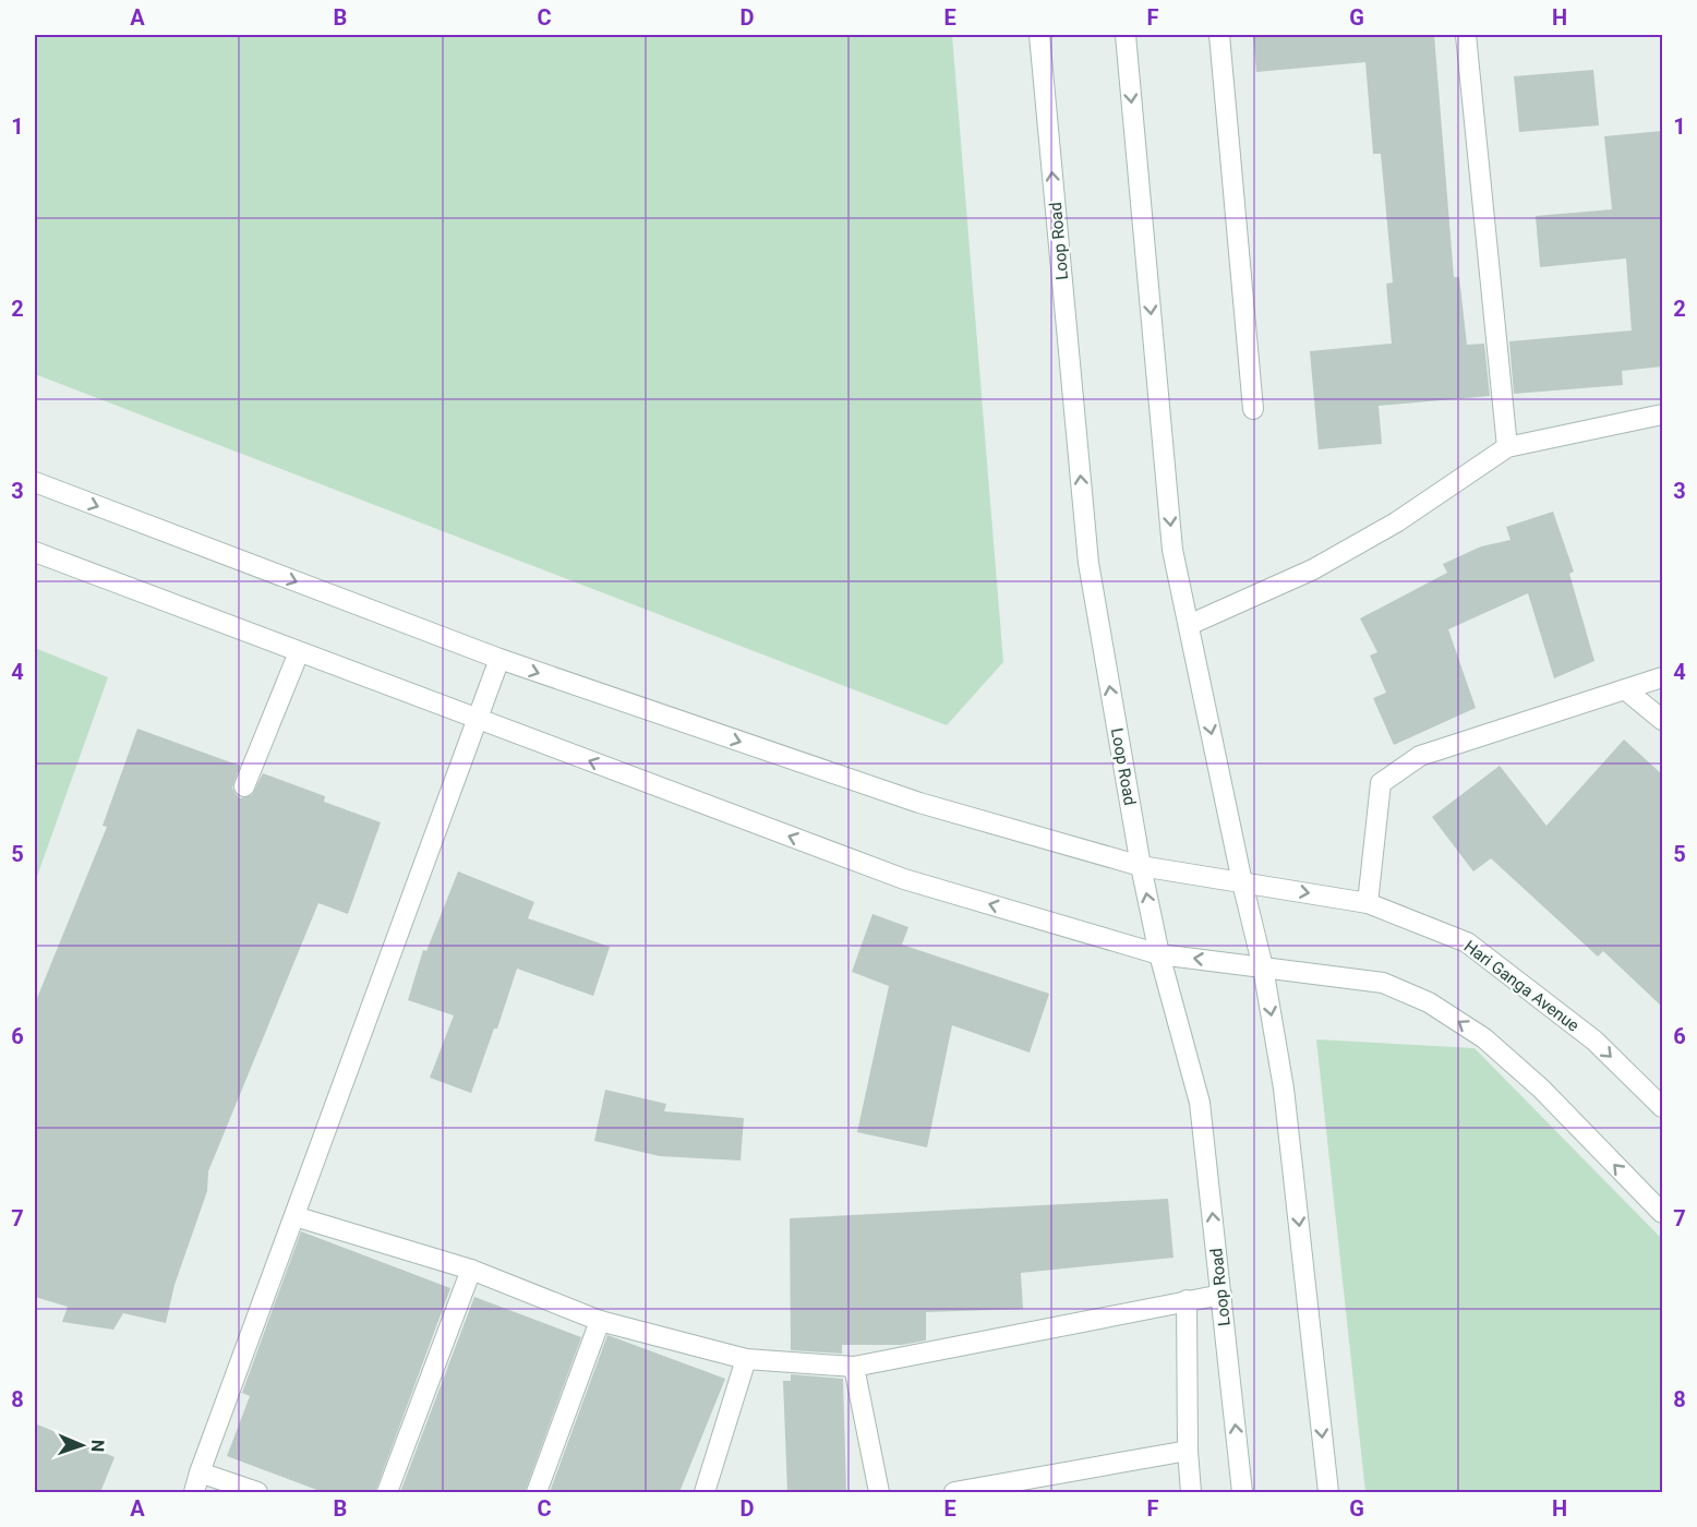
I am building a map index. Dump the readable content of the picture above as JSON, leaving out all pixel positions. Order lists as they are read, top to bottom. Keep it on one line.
{"streets":{"street":["Loop Road","Hari Ganga Avenue"]},"crossings":[["Loop Road","Hari Ganga Avenue"]],"north":"right","grid":{"columns":["A","B","C","D","E","F","G","H"],"rows":["1","2","3","4","5","6","7","8"]}}
